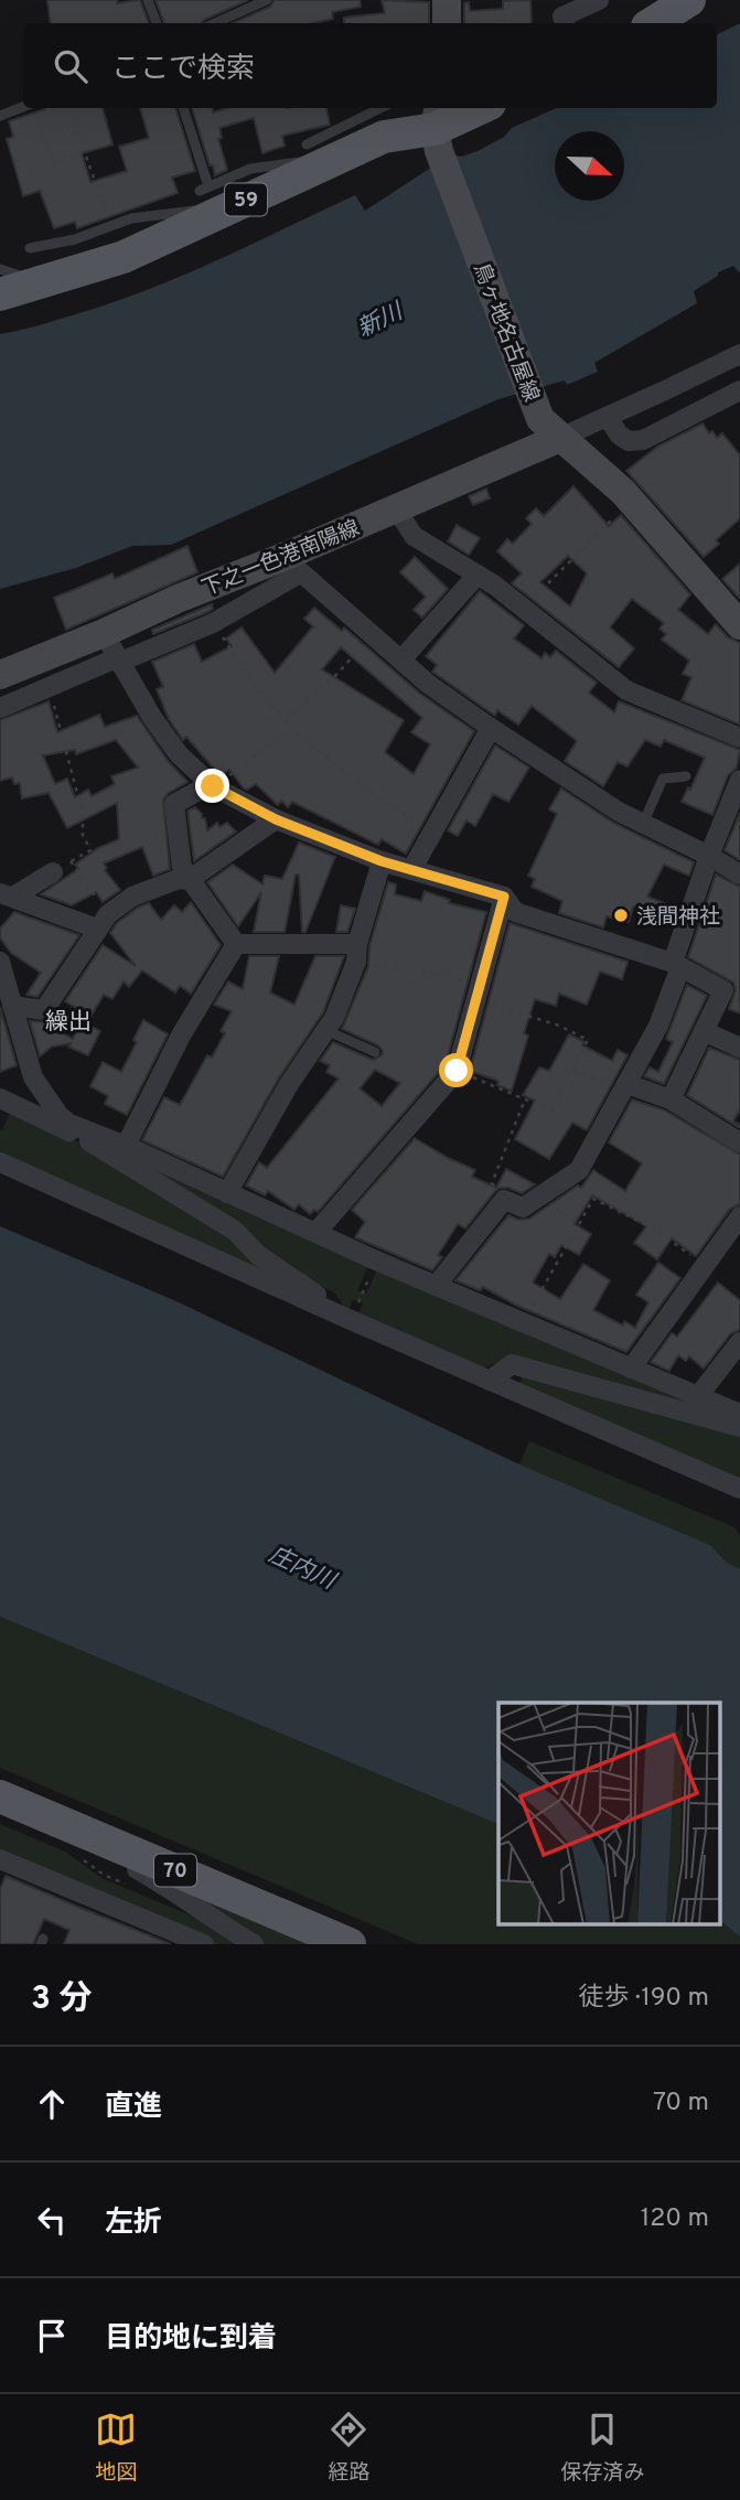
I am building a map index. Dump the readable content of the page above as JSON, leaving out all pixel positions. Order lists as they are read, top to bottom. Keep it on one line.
{"streets":{"main road":["59","鳥ヶ地名古屋線","下之一色港南陽線","70"]},"crossings":[["59","鳥ヶ地名古屋線"],["鳥ヶ地名古屋線","下之一色港南陽線"]],"districts":["繰出"],"water":["新川","庄内川"],"places":["浅間神社"],"north":"right","page":{"search":"ここで検索","heading":["3 分","徒歩 · 190 m"],"list":[["直進","70 m"],["左折","120 m"],"目的地に到着"],"nav":["地図","経路","保存済み"]}}
